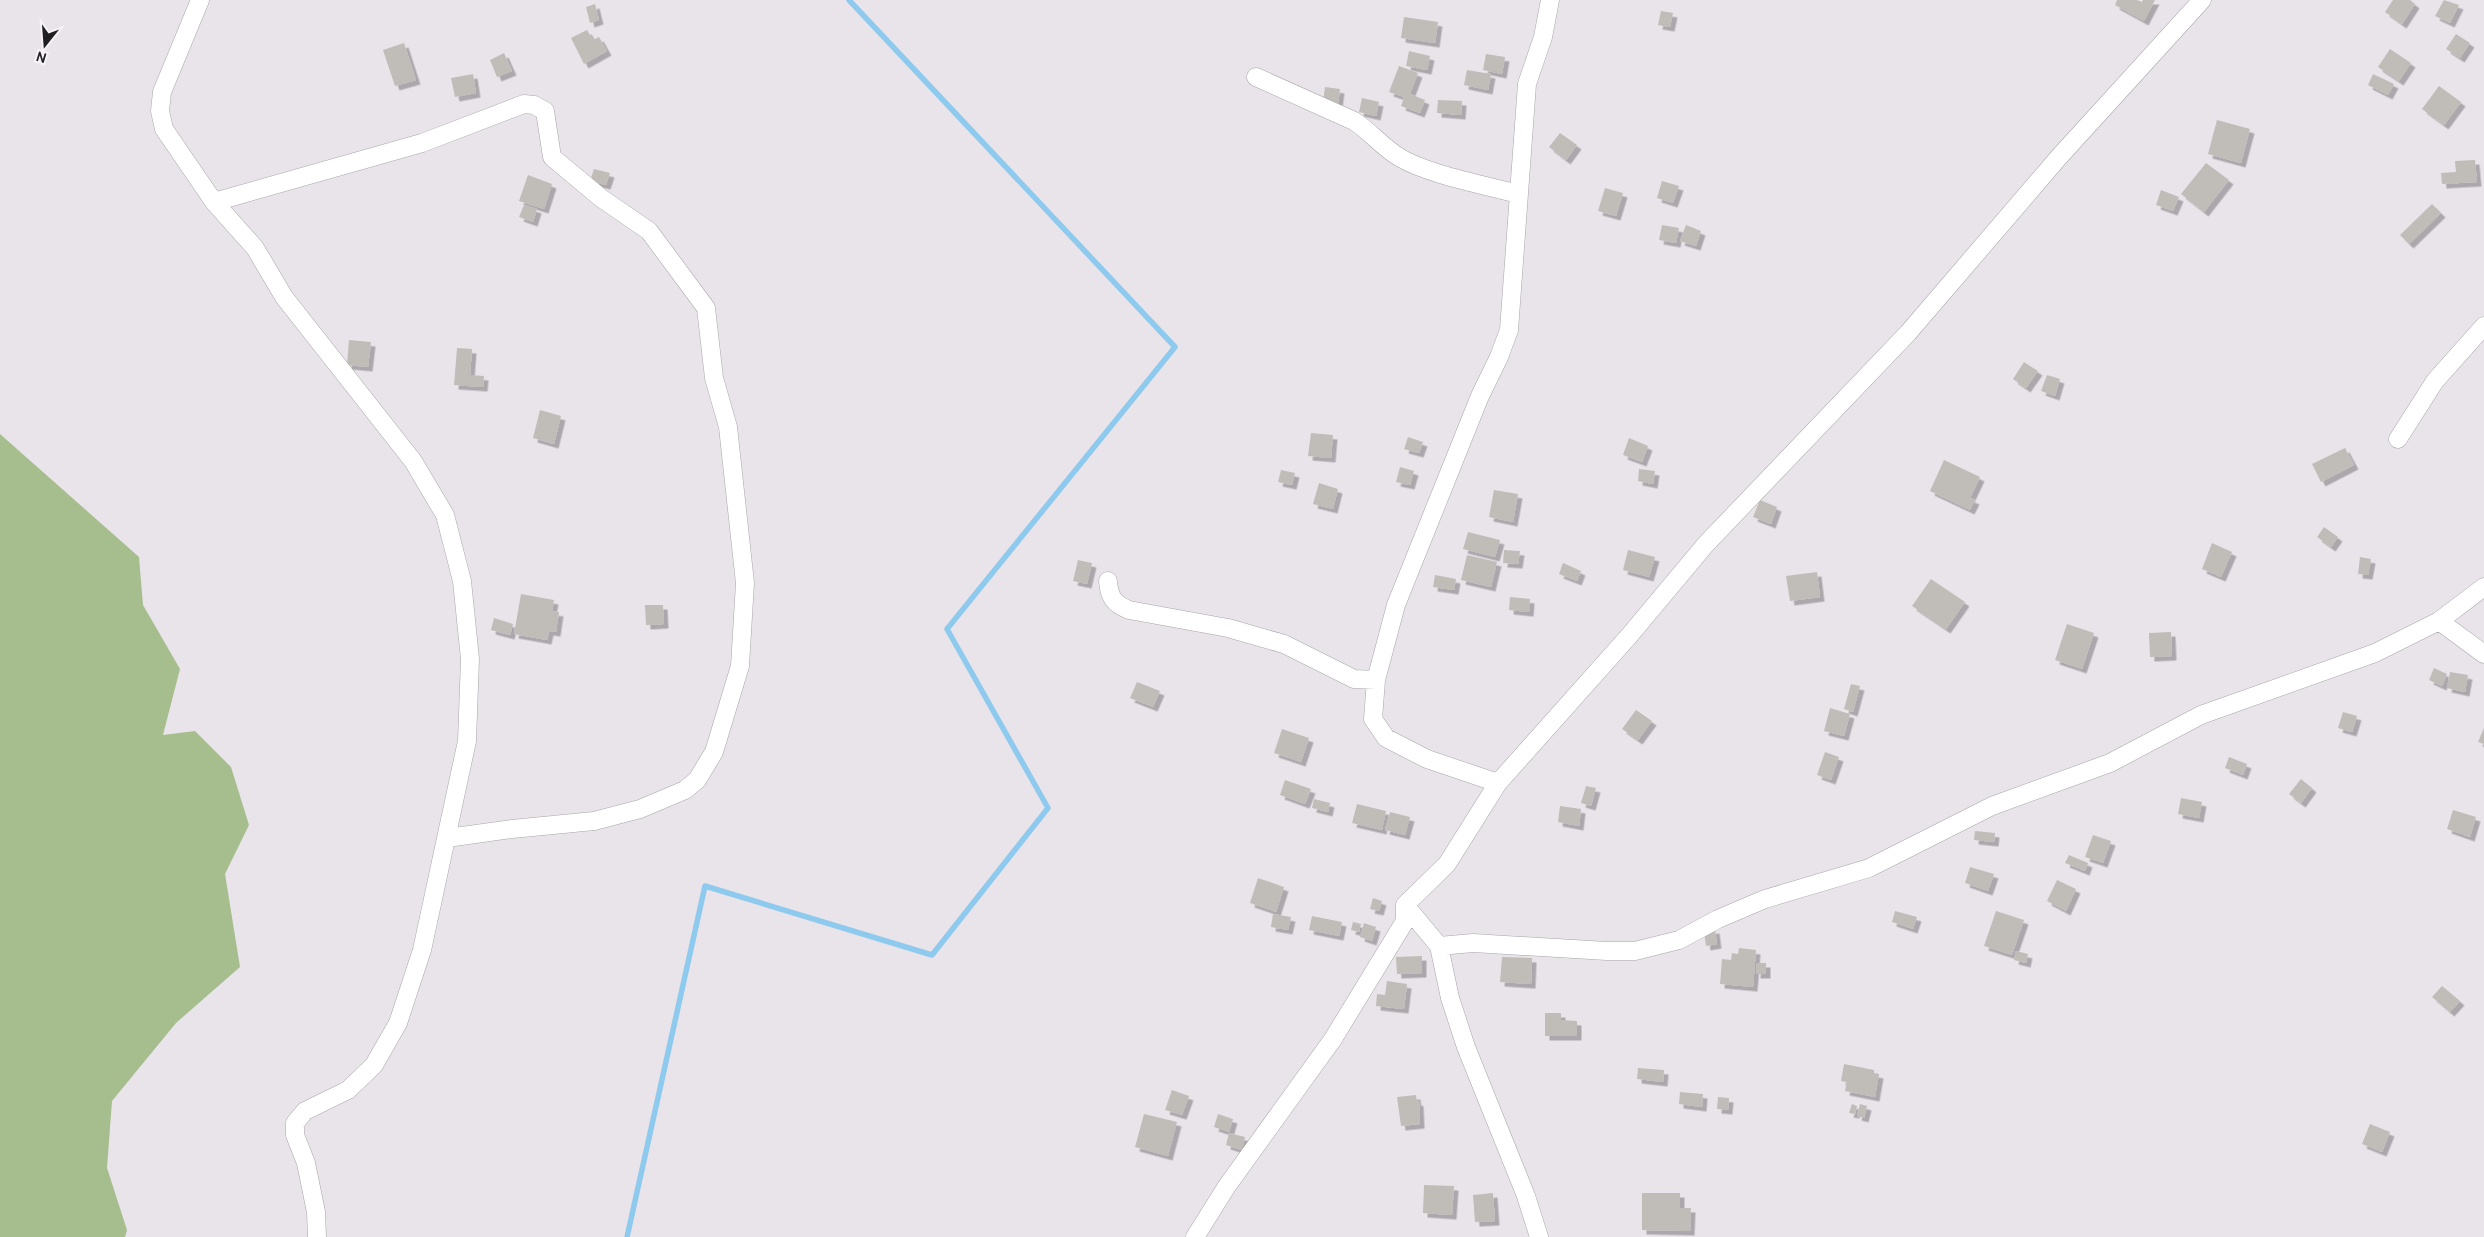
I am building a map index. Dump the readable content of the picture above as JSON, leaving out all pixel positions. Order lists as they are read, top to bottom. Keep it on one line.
{"north":"bottom"}
